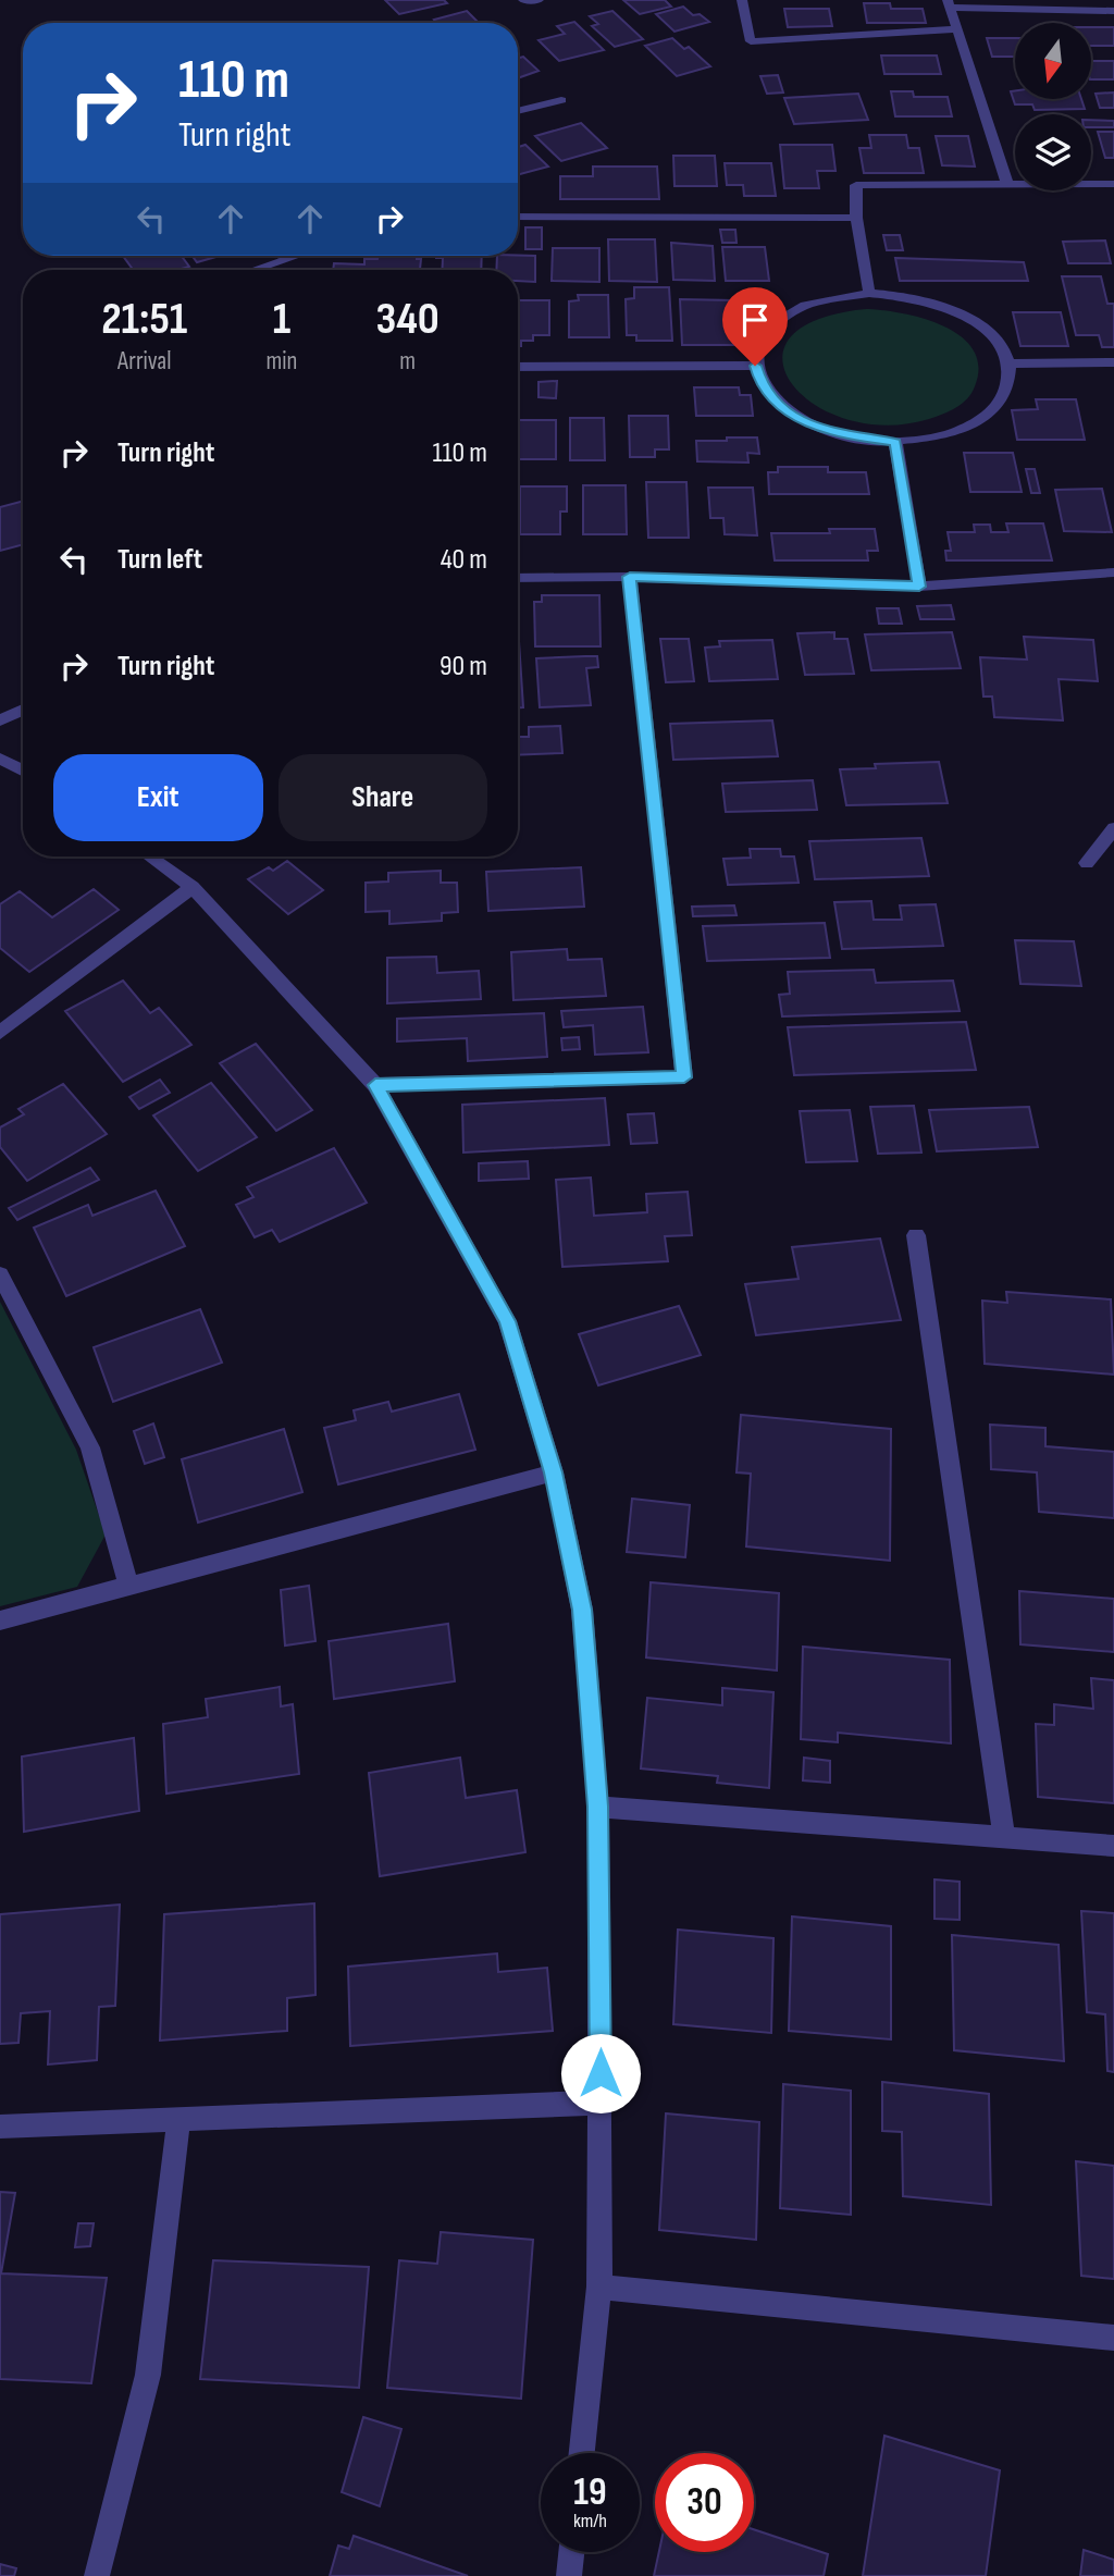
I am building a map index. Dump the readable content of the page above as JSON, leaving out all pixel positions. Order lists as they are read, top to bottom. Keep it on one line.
{"north":"bottom","page":{"turn":["110 m","Turn right"],"eta":["21:51","Arrival","1","min","340","m"],"list":[{"name":"Turn right","value":"110 m"},{"name":"Turn left","value":"40 m"},{"name":"Turn right","value":"90 m"}],"buttons":["Exit","Share"],"speed":"19 km/h","limit":"30"}}
